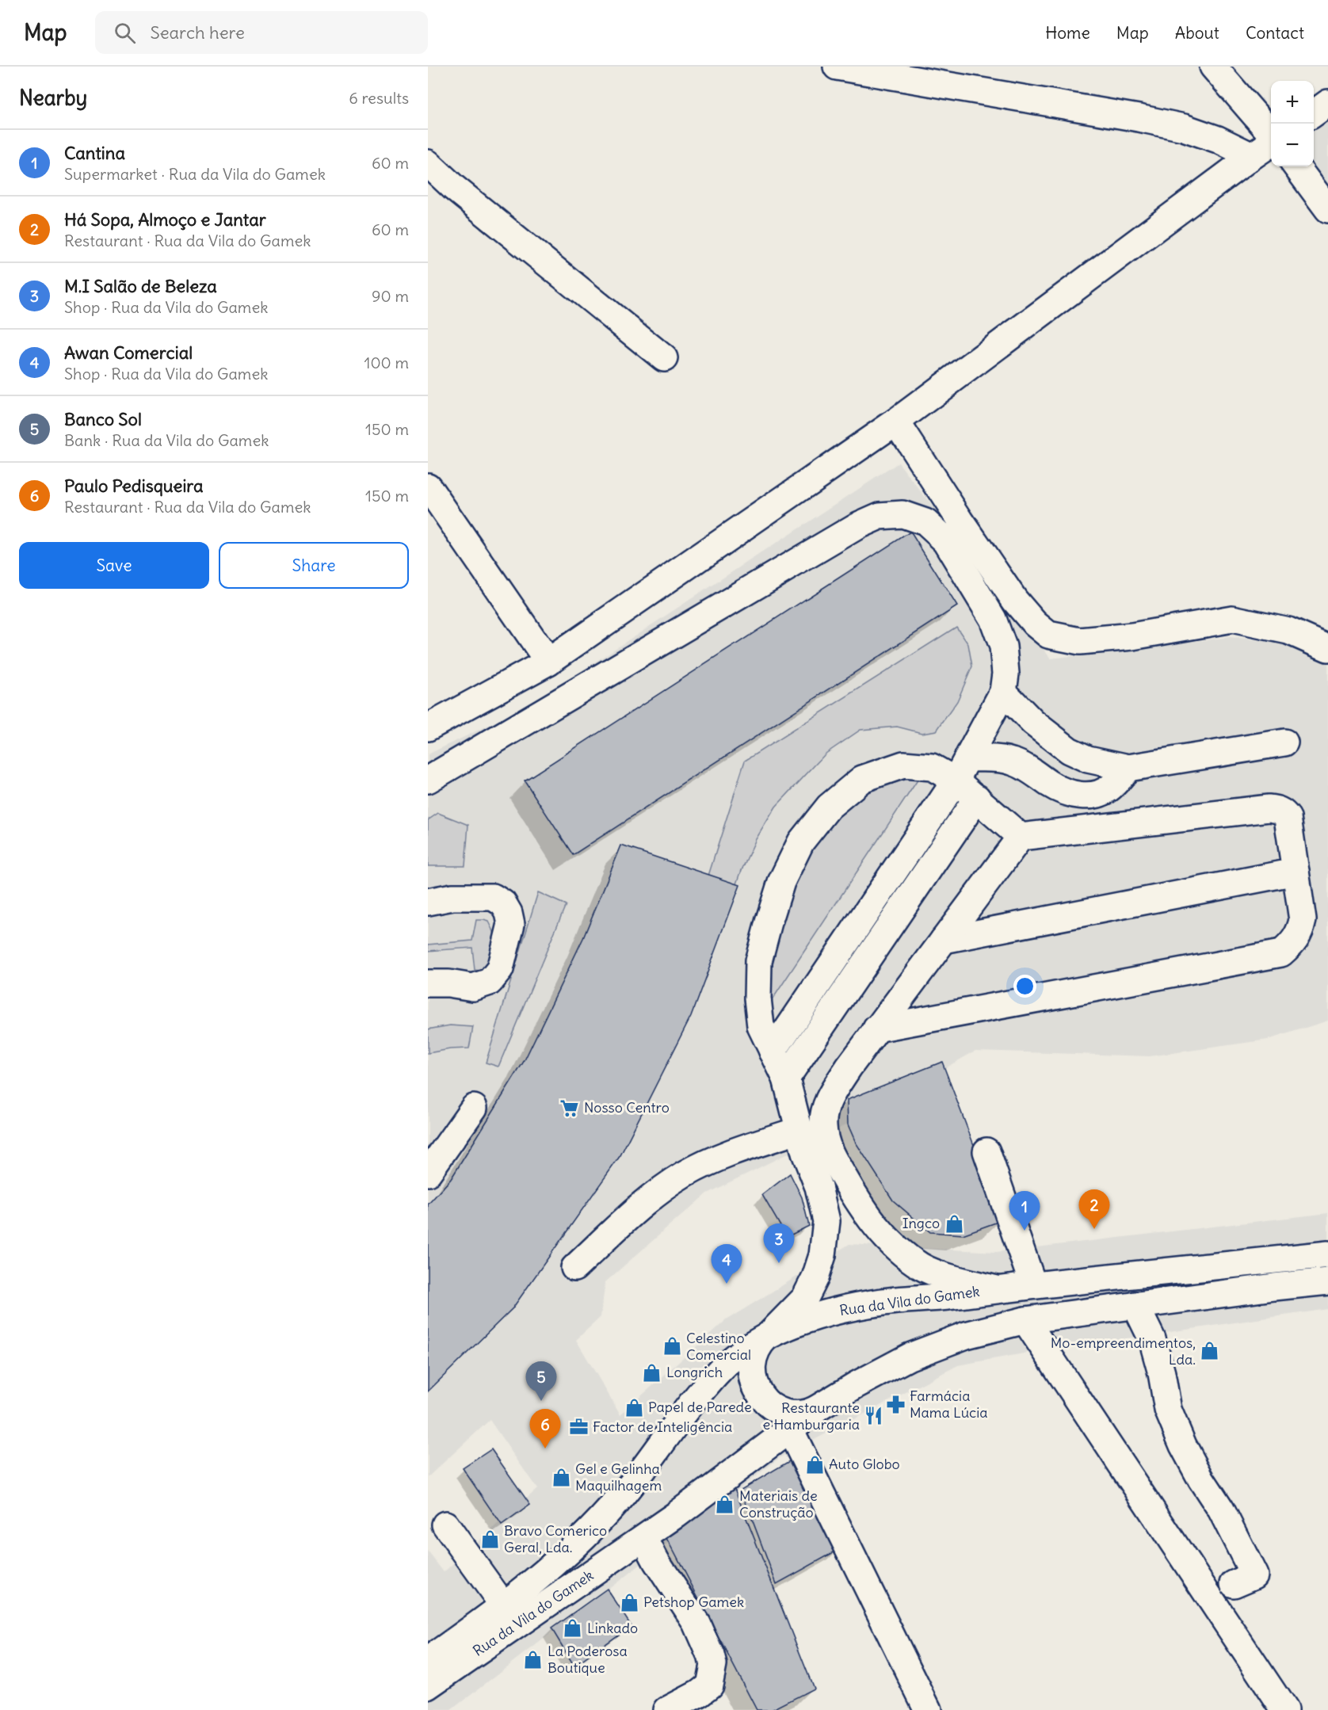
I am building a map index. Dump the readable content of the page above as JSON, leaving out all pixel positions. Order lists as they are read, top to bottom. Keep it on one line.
{"streets":{"street":["Rua da Vila do Gamek"]},"places":{"supermarket":["Nosso Centro"],"shop":["Ingco","Celestino Comercial","Mo-empreendimentos, Lda.","Longrich","Papel de Parede","Auto Globo","Gel e Gelinha Maquilhagem","Materiais de Construção","Bravo Comerico Geral, Lda.","Petshop Gamek","Linkado","La Poderosa Boutique"],"pharmacy":["Farmácia Mama Lúcia"],"restaurant":["Restaurante e Hamburgaria"],"office":["Factor de Inteligência"]},"page":{"header":"Map","search":"Search here","nav":["Home","Map","About","Contact"],"heading":["Nearby","6 results"],"map_buttons":["+","−"],"list":[{"mark":"1","name":"Cantina","note":"Supermarket · Rua da Vila do Gamek","value":"60 m"},{"mark":"2","name":"Há Sopa, Almoço e Jantar","note":"Restaurant · Rua da Vila do Gamek","value":"60 m"},{"mark":"3","name":"M.I Salão de Beleza","note":"Shop · Rua da Vila do Gamek","value":"90 m"},{"mark":"4","name":"Awan Comercial","note":"Shop · Rua da Vila do Gamek","value":"100 m"},{"mark":"5","name":"Banco Sol","note":"Bank · Rua da Vila do Gamek","value":"150 m"},{"mark":"6","name":"Paulo Pedisqueira","note":"Restaurant · Rua da Vila do Gamek","value":"150 m"}],"buttons":["Save","Share"],"pins":["2","1","3","4","5","6"]}}
